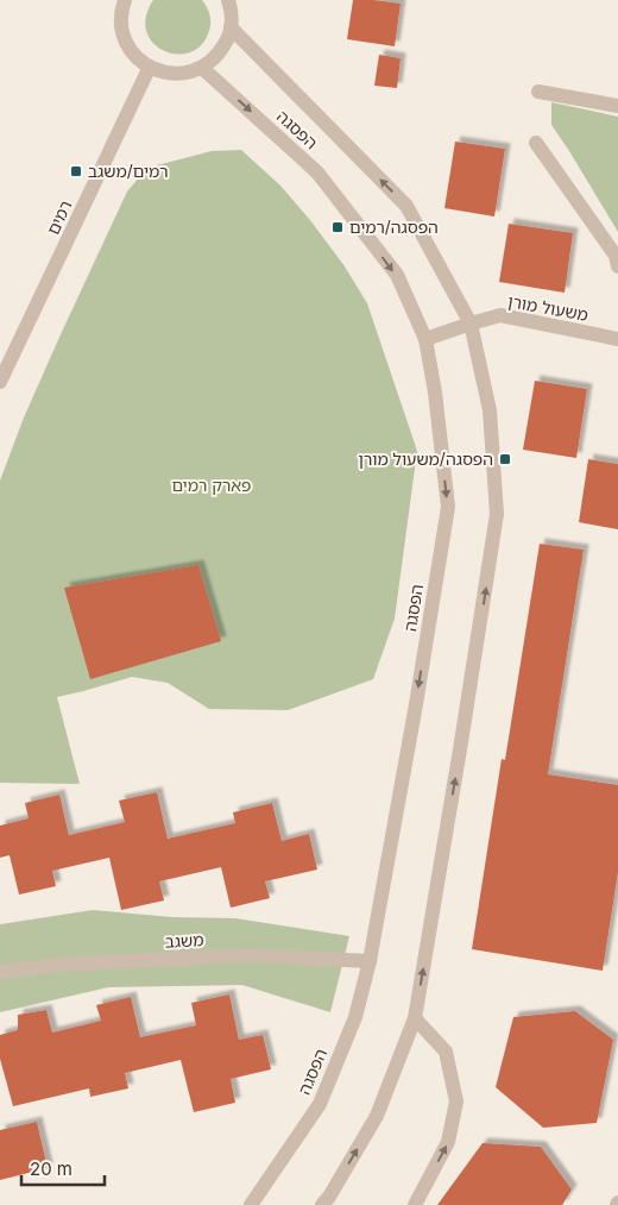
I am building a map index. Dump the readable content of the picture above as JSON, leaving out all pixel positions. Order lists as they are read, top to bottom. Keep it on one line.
{"streets":{"street":["הפסגה","רמים","משעול מורן","משגב"]},"crossings":[["הפסגה","משעול מורן"],["הפסגה","משגב"]],"parks":["פארק רמים"],"places":{"transit":["רמים/משגב","הפסגה/רמים","הפסגה/משעול מורן"]},"scale_bar":"20 m"}
